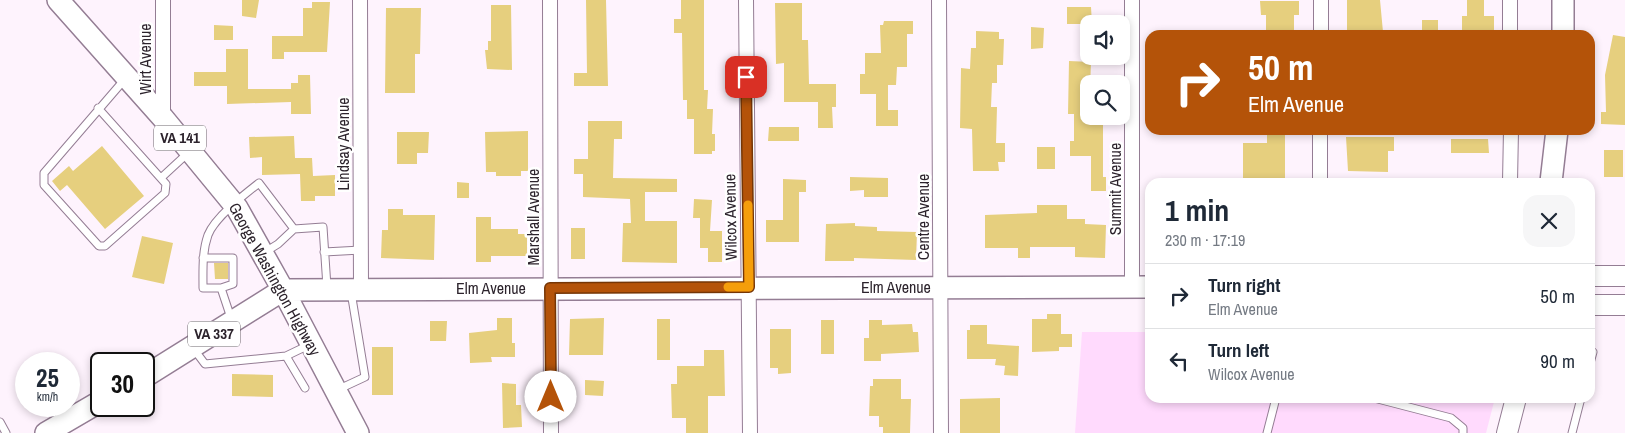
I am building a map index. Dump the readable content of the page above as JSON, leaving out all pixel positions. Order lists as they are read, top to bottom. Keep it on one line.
{"streets":{"main road":["VA 141","George Washington Highway","Elm Avenue","VA 337"],"street":["Wirt Avenue","Lindsay Avenue","Summit Avenue","Marshall Avenue","Wilcox Avenue","Centre Avenue"]},"crossings":[["Wirt Avenue","George Washington Highway"],["Lindsay Avenue","Elm Avenue"],["Summit Avenue","Elm Avenue"],["Marshall Avenue","Elm Avenue"],["Wilcox Avenue","Elm Avenue"],["Centre Avenue","Elm Avenue"],["George Washington Highway","Elm Avenue"],["George Washington Highway","VA 337"],["Elm Avenue","VA 337"]],"page":{"turn":["50 m","Elm Avenue"],"heading":["1 min","230 m · 17:19"],"list":[{"name":"Turn right","note":"Elm Avenue","value":"50 m"},{"name":"Turn left","note":"Wilcox Avenue","value":"90 m"}],"speed":"25 km/h","limit":"30"}}
